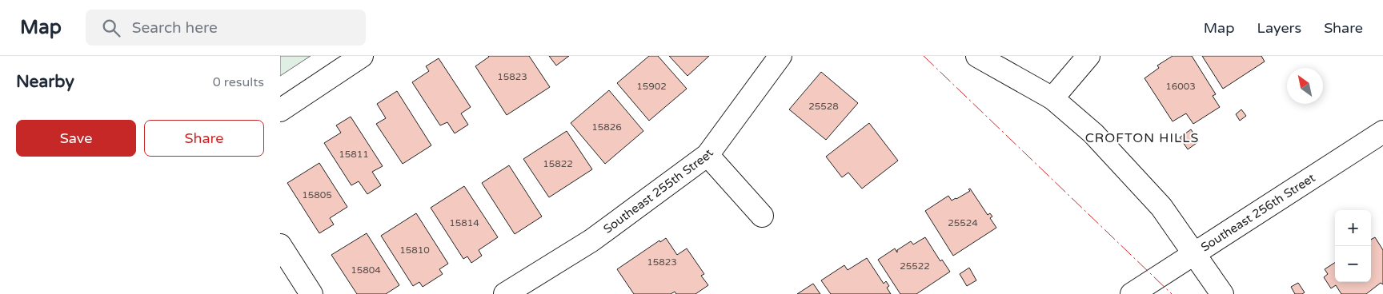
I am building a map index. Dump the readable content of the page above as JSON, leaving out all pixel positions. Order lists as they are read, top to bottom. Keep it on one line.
{"streets":{"street":["Southeast 255th Street","Southeast 256th Street"]},"districts":["CROFTON HILLS"],"house_numbers":["15823","15902","16003","25528","15826","15811","15822","15805","15814","25524","15810","15823","25522","15804"],"north":"top left","page":{"header":"Map","search":"Search here","nav":["Map","Layers","Share"],"heading":["Nearby","0 results"],"buttons":["Save","Share"],"map_buttons":["+","−"]}}
